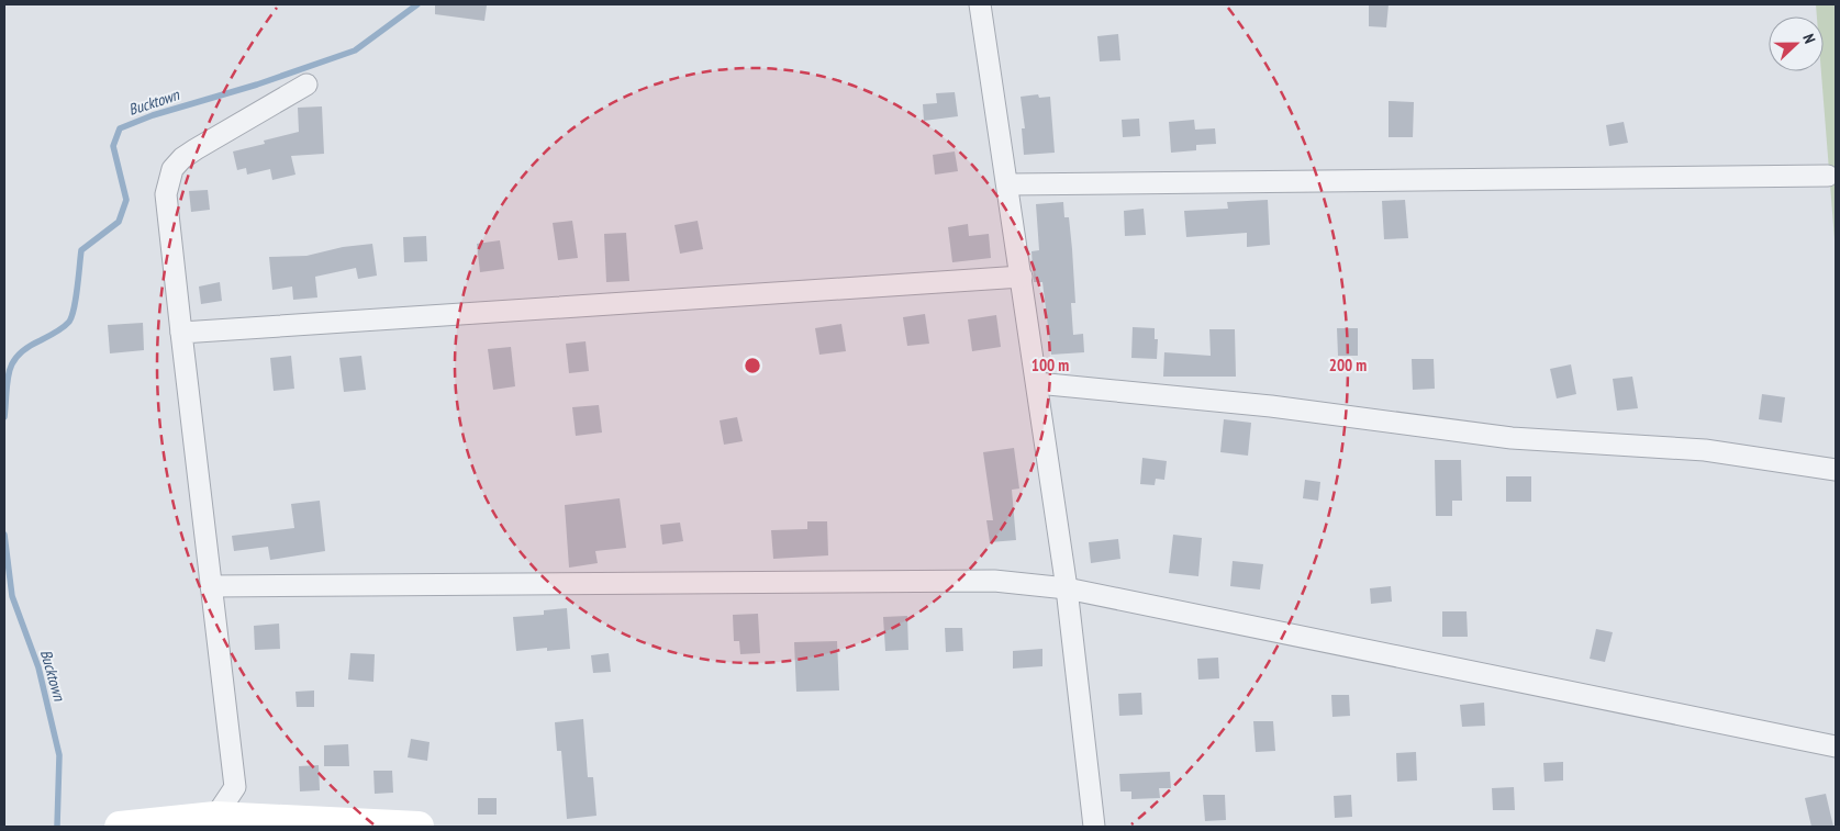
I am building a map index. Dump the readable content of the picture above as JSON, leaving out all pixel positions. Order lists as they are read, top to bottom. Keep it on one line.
{"water":["Bucktown"],"north":"right","rings":["100 m","200 m"]}
